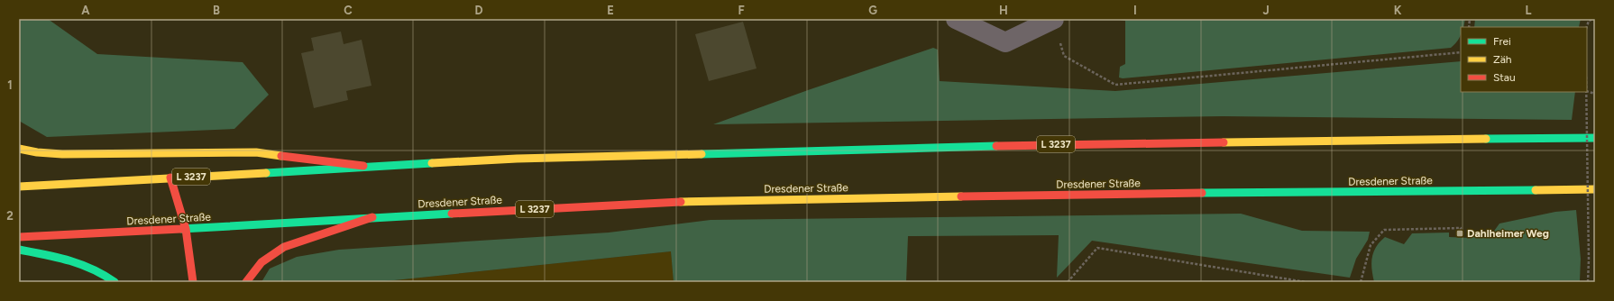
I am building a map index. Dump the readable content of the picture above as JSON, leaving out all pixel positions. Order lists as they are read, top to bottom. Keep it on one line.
{"streets":{"main road":["L 3237","Dresdener Straße"]},"places":{"transit":["Dahlheimer Weg"]},"legend":["Frei","Zäh","Stau"],"grid":{"columns":["A","B","C","D","E","F","G","H","I","J","K","L"],"rows":["1","2"]}}
